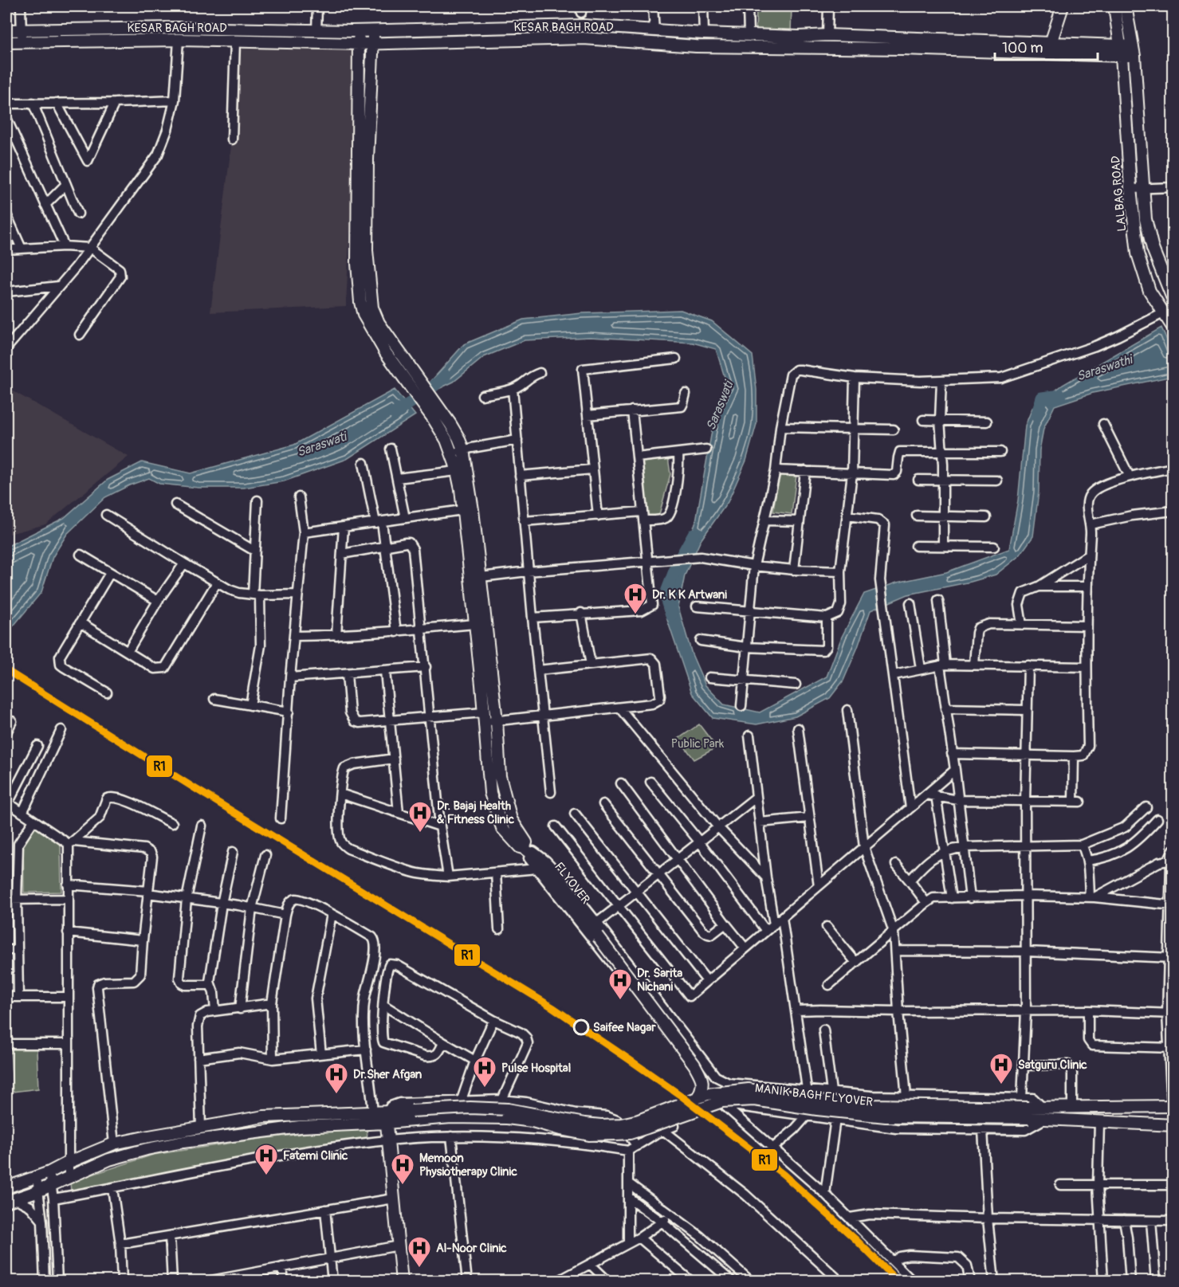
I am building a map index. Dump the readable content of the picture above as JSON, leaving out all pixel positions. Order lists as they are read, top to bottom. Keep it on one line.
{"streets":{"main road":["KESAR BAGH ROAD","LALBAG ROAD","FLYOVER","MANIK BAGH FLYOVER"]},"crossings":[["KESAR BAGH ROAD","LALBAG ROAD"],["FLYOVER","MANIK BAGH FLYOVER"]],"water":["Saraswathi","Saraswati"],"parks":["Public Park"],"places":{"hospital":["Dr. K K Artwani","Dr. Bajaj Health & Fitness Clinic","Dr. Sarita Nichani","Satguru Clinic","Pulse Hospital","Dr.Sher Afgan","Fatemi Clinic","Memoon Physiotherapy Clinic","Al-Noor Clinic"],"other":["Saifee Nagar"]},"lines":["transit line R1"],"scale_bar":"100 m"}
